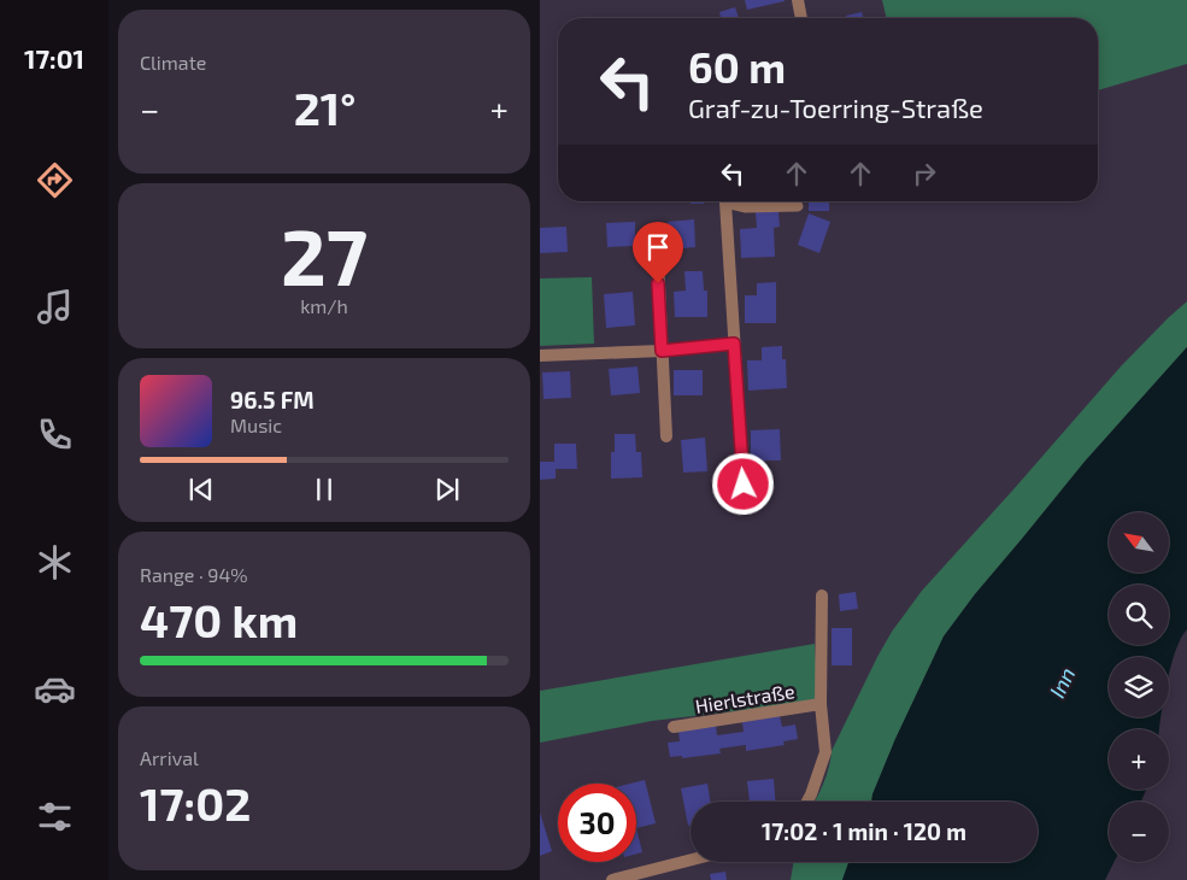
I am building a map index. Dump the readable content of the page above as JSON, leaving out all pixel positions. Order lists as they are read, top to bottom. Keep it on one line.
{"streets":{"street":["Hierlstraße"]},"water":["Inn"],"north":"top left","page":{"tabs":"17:01","tile":["Climate",["27","km/h"],["Range · 94%","470 km"],["Arrival","17:02"]],"turn":["60 m","Graf-zu-Toerring-Straße"],"heat":["−","21°","+"],"song":["96.5 FM","Music"],"map_buttons":["+","−"],"limit":"30","trip":"17:02 · 1 min · 120 m"}}
